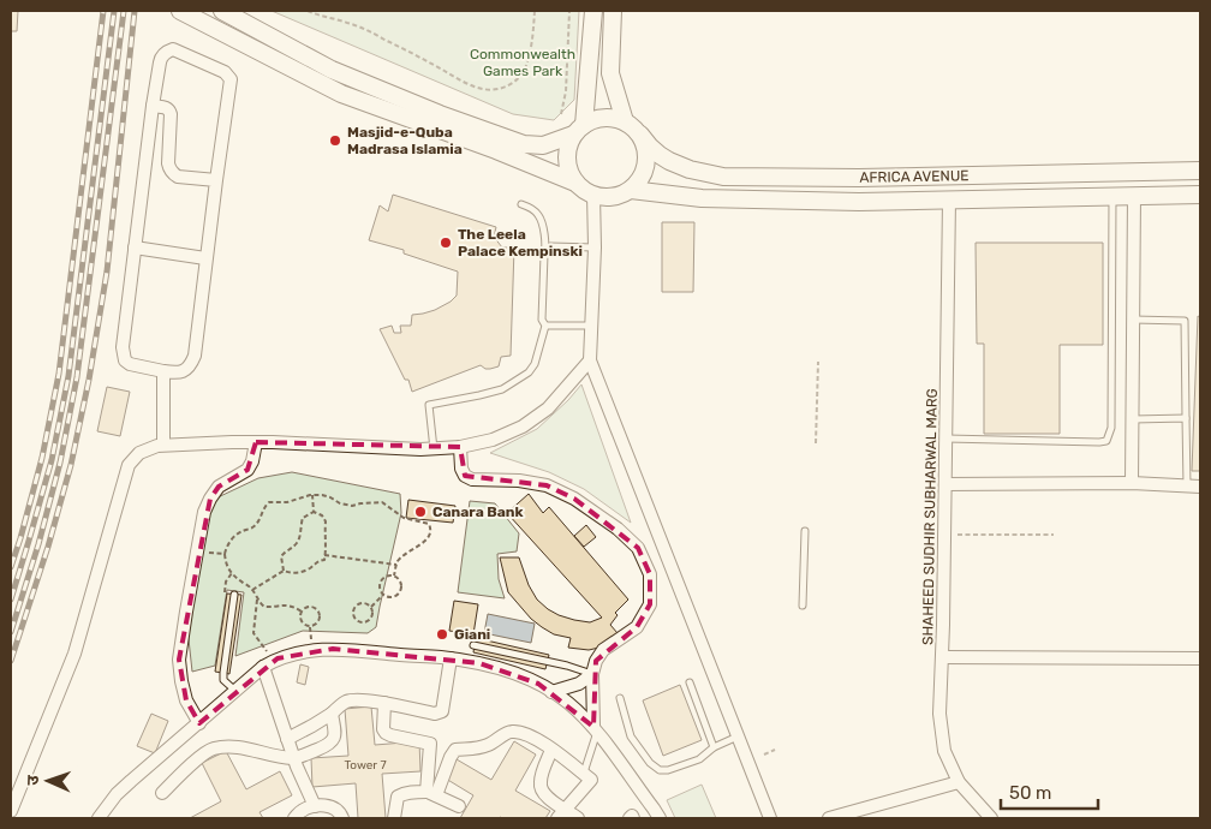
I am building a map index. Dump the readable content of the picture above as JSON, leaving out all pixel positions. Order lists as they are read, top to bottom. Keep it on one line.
{"streets":{"main road":["AFRICA AVENUE"],"street":["SHAHEED SUDHIR SUBHARWAL MARG"]},"crossings":[["AFRICA AVENUE","SHAHEED SUDHIR SUBHARWAL MARG"]],"parks":["Commonwealth Games Park"],"places":["Masjid-e-Quba Madrasa Islamia","The Leela Palace Kempinski","Canara Bank","Giani"],"house_numbers":["Tower 7"],"scale_bar":"50 m","north":"left"}
